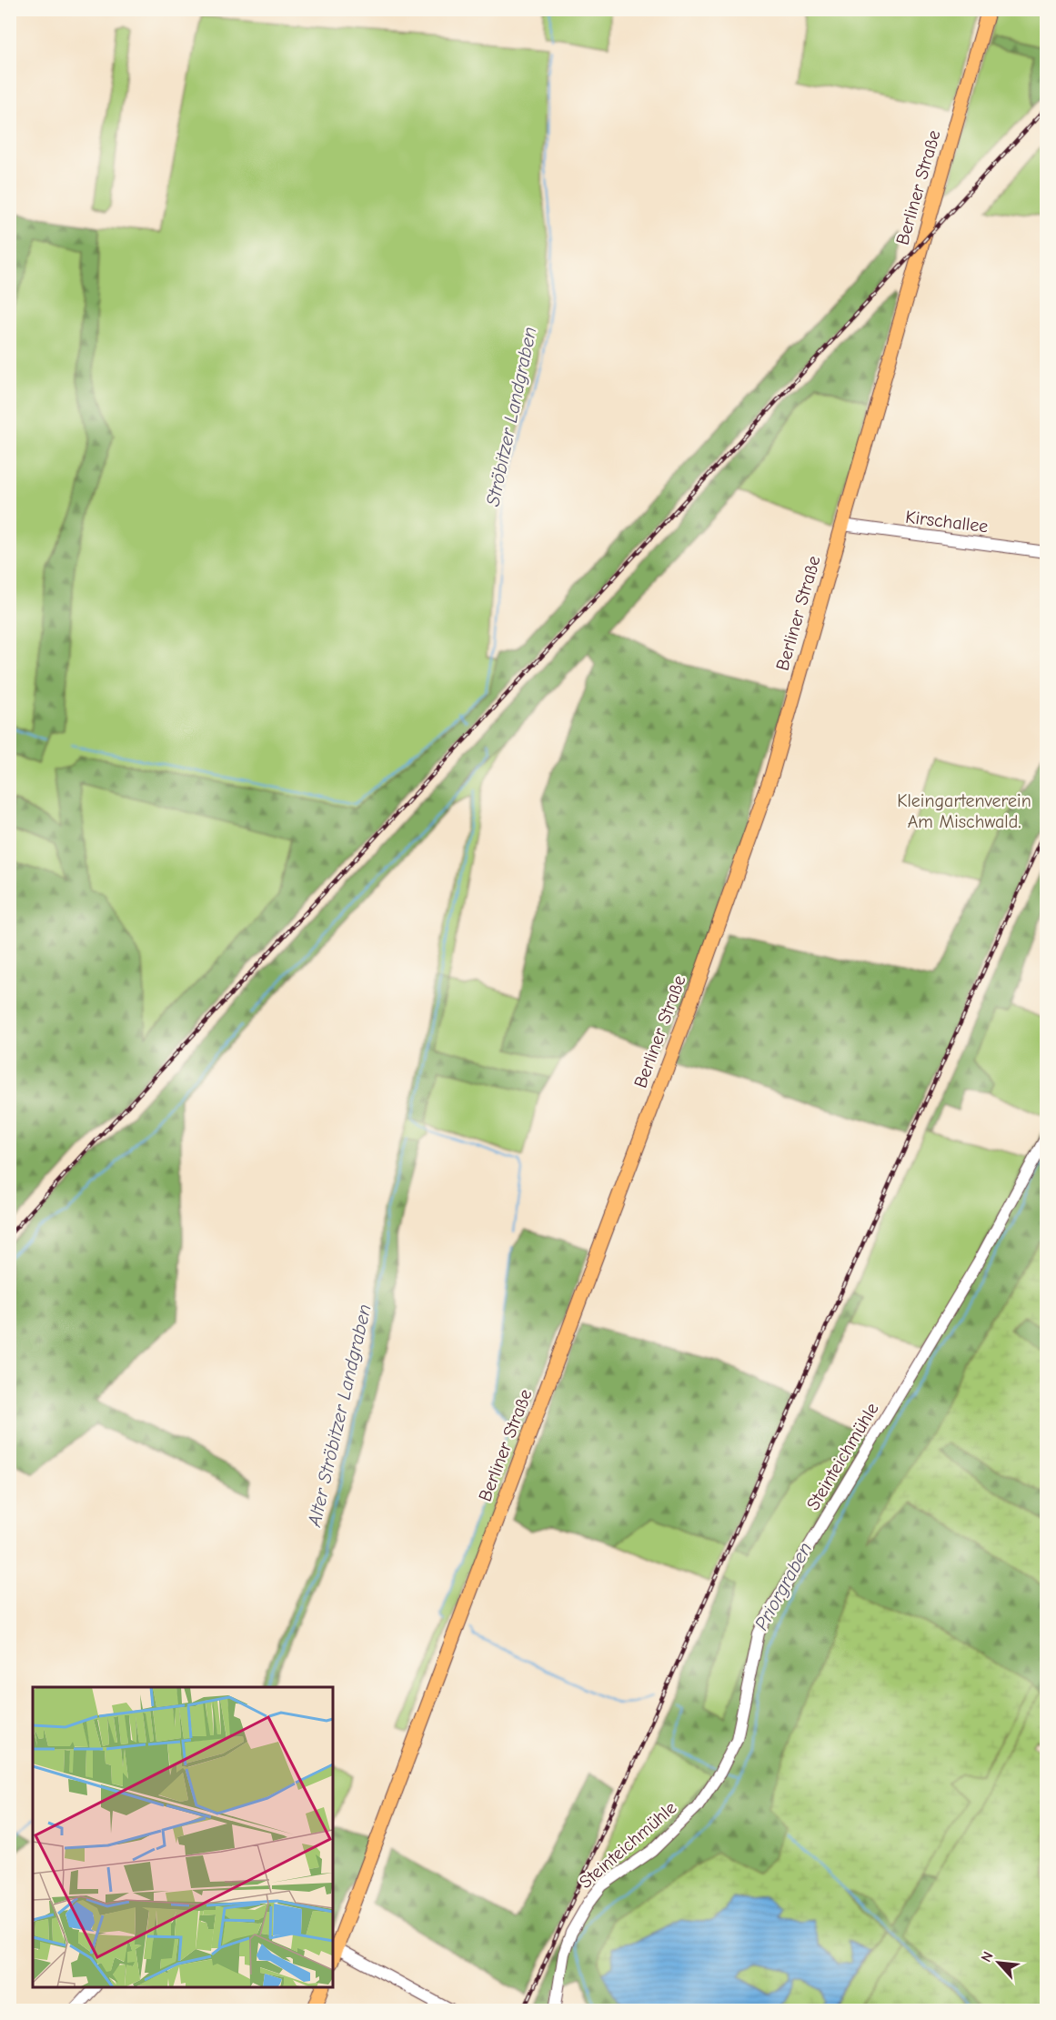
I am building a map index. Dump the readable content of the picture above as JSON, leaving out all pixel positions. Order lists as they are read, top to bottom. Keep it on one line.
{"streets":{"main road":["Berliner Straße"],"street":["Kirschallee","Steinteichmühle"]},"crossings":[["Berliner Straße","Kirschallee"]],"water":["Ströbitzer Landgraben","Alter Ströbitzer Landgraben","Priorgraben"],"parks":["Kleingartenverein Am Mischwald."],"north":"top left"}
